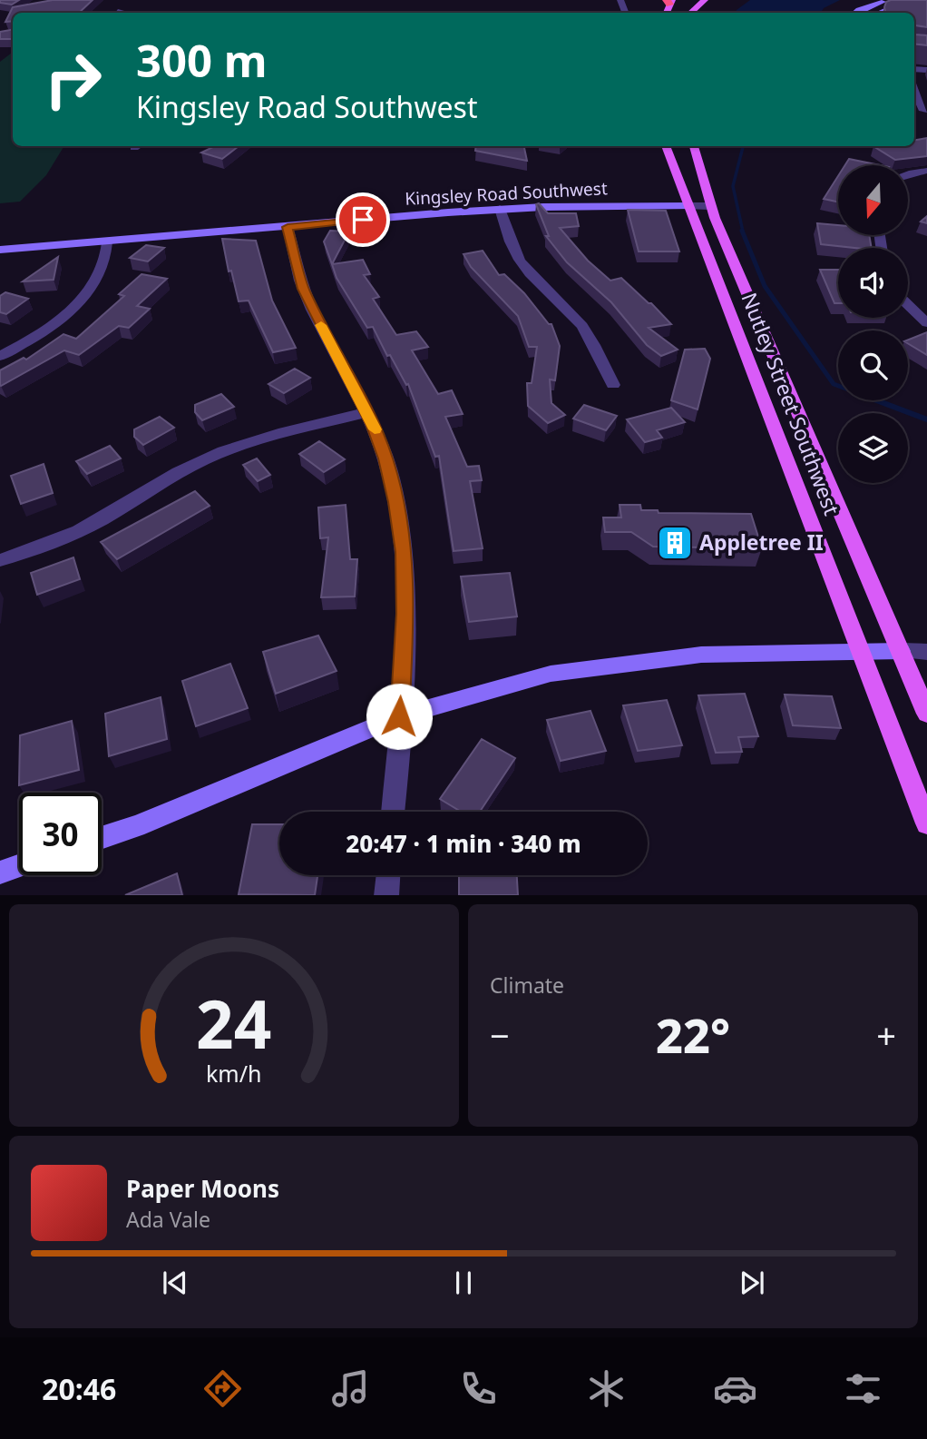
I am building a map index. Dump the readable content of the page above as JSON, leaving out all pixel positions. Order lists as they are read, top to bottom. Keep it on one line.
{"streets":{"main road":["Nutley Street Southwest"],"street":["Kingsley Road Southwest"]},"crossings":[["Kingsley Road Southwest","Nutley Street Southwest"]],"places":{"building":["Appletree II"]},"north":"bottom","page":{"turn":["300 m","Kingsley Road Southwest"],"limit":"30","trip":"20:47 · 1 min · 340 m","tile":"Climate","heat":["−","22°","+"],"song":["Paper Moons","Ada Vale"],"tabs":"20:46","gauge":["24","km/h"]}}
